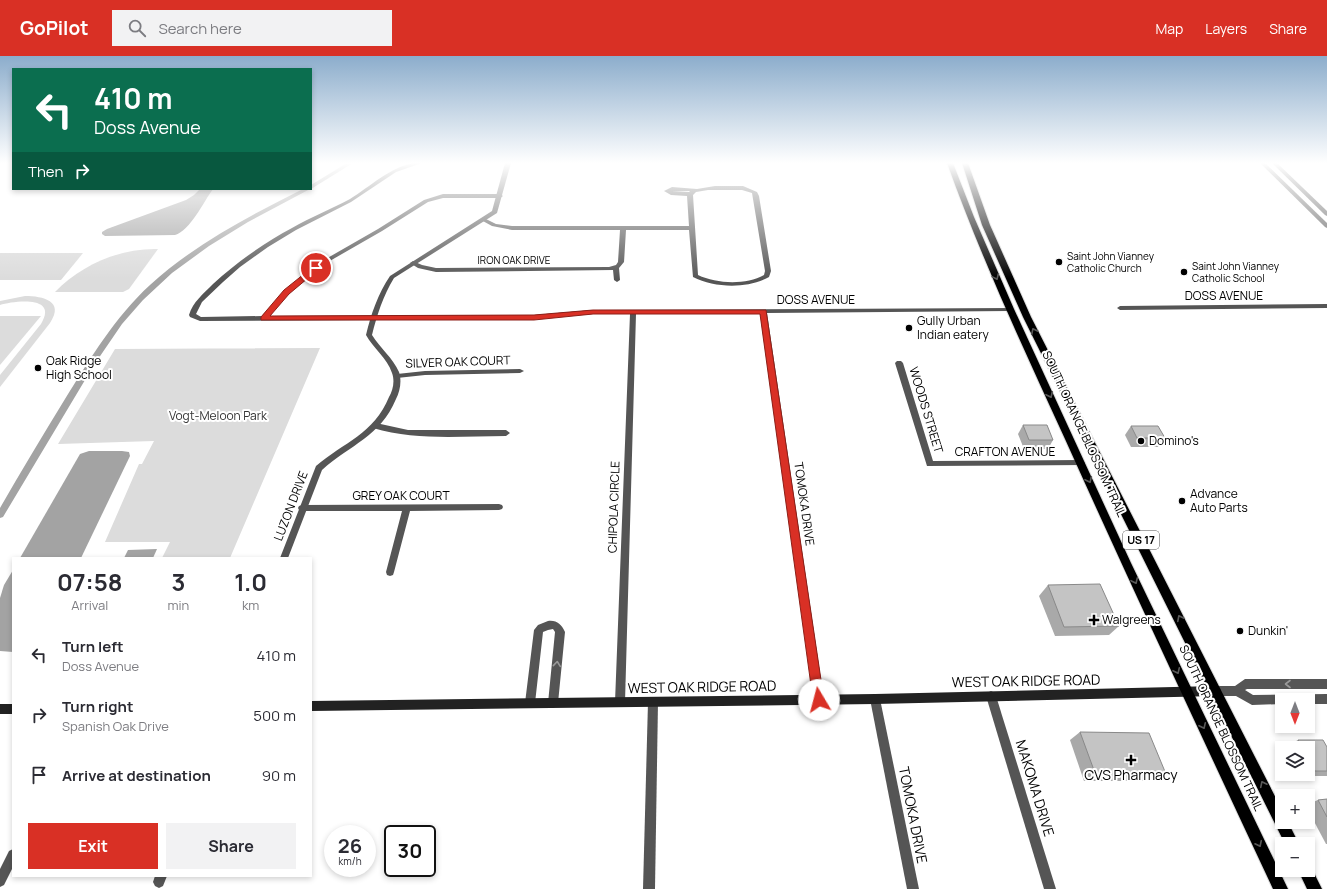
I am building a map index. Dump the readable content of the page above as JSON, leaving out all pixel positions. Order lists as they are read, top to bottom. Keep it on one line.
{"streets":{"main road":["SOUTH ORANGE BLOSSOM TRAIL","US 17","WEST OAK RIDGE ROAD"],"street":["IRON OAK DRIVE","DOSS AVENUE","SILVER OAK COURT","WOODS STREET","CRAFTON AVENUE","GREY OAK COURT","TOMOKA DRIVE","LUZON DRIVE","CHIPOLA CIRCLE","MAKOMA DRIVE"]},"crossings":[["DOSS AVENUE","SOUTH ORANGE BLOSSOM TRAIL"],["DOSS AVENUE","TOMOKA DRIVE"],["DOSS AVENUE","CHIPOLA CIRCLE"],["SILVER OAK COURT","LUZON DRIVE"],["WOODS STREET","CRAFTON AVENUE"],["SOUTH ORANGE BLOSSOM TRAIL","CRAFTON AVENUE"],["SOUTH ORANGE BLOSSOM TRAIL","WEST OAK RIDGE ROAD"],["GREY OAK COURT","LUZON DRIVE"],["TOMOKA DRIVE","WEST OAK RIDGE ROAD"],["CHIPOLA CIRCLE","WEST OAK RIDGE ROAD"],["WEST OAK RIDGE ROAD","MAKOMA DRIVE"]],"parks":["Vogt-Meloon Park"],"places":{"other":["Saint John Vianney Catholic Church","Saint John Vianney Catholic School","Gully Urban Indian eatery","Oak Ridge High School","Domino's","Advance Auto Parts","Dunkin'"],"health":["Walgreens","CVS Pharmacy"]},"north":"bottom","page":{"header":"GoPilot","search":"Search here","nav":["Map","Layers","Share"],"turn":["410 m","Doss Avenue"],"then":"Then","eta":["07:58","Arrival","3","min","1.0","km"],"list":[{"name":"Turn left","note":"Doss Avenue","value":"410 m"},{"name":"Turn right","note":"Spanish Oak Drive","value":"500 m"},{"name":"Arrive at destination","value":"90 m"}],"map_buttons":["+","−"],"buttons":["Exit","Share"],"speed":"26 km/h","limit":"30"}}
